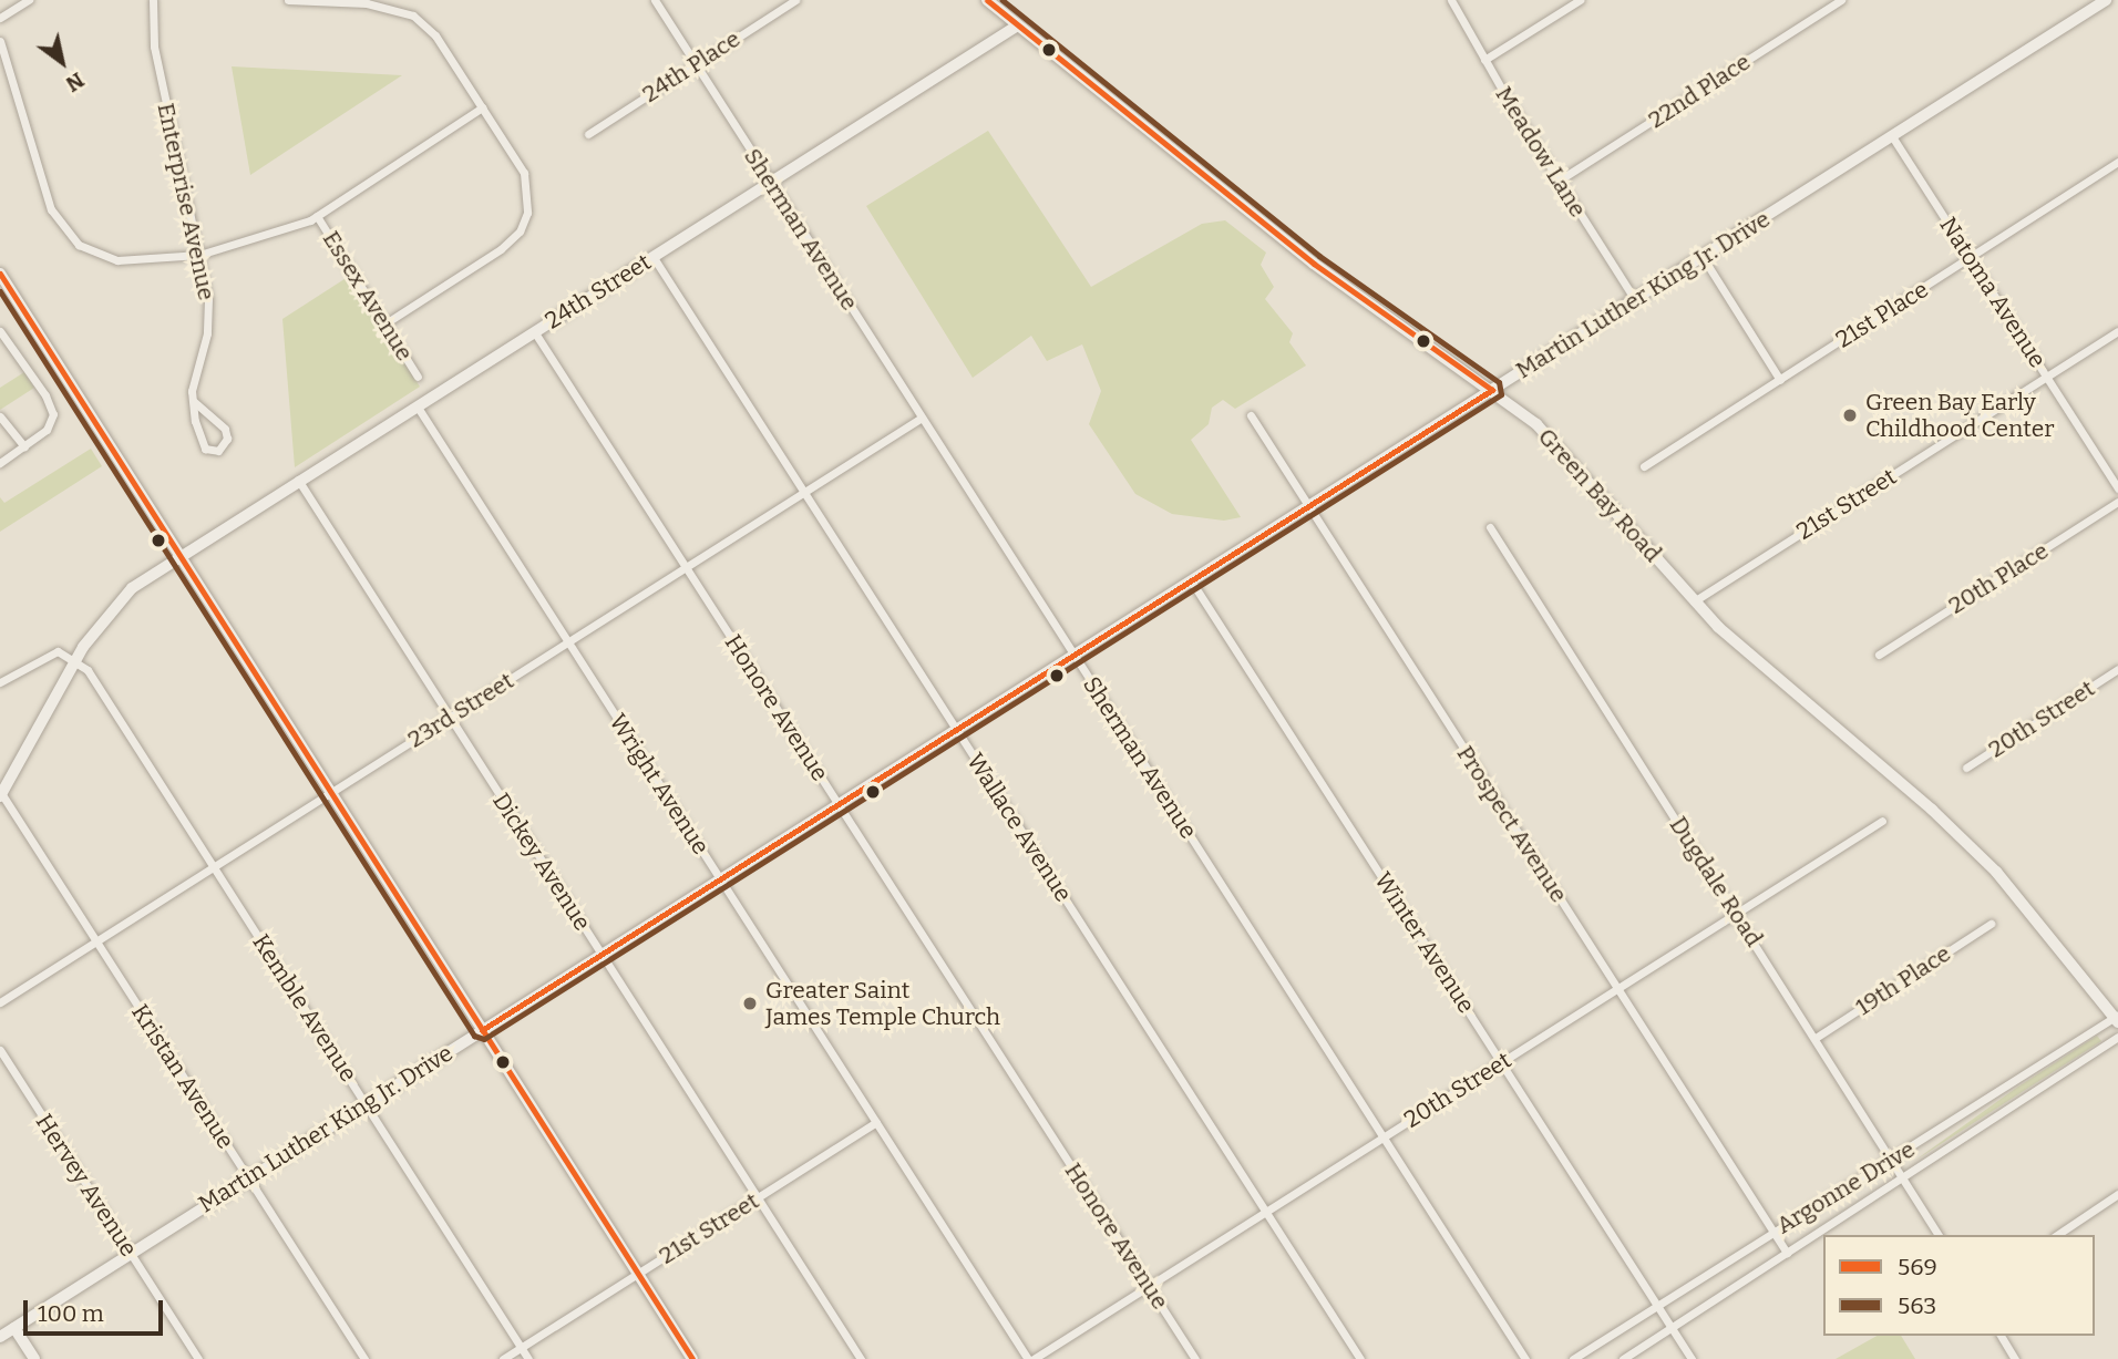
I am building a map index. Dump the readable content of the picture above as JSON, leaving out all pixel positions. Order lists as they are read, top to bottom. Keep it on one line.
{"streets":{"street":["24th Place","22nd Place","Meadow Lane","Enterprise Avenue","Sherman Avenue","24th Street","Natoma Avenue","Martin Luther King Jr. Drive","Essex Avenue","21st Place","Green Bay Road","21st Street","20th Place","Honore Avenue","23rd Street","20th Street","Wright Avenue","Prospect Avenue","Wallace Avenue","Dickey Avenue","Dugdale Road","Winter Avenue","19th Place","Kemble Avenue","Kristan Avenue","Hervey Avenue","Argonne Drive"]},"crossings":[["24th Place","Sherman Avenue"],["22nd Place","Meadow Lane"],["Meadow Lane","Martin Luther King Jr. Drive"],["Sherman Avenue","24th Street"],["Sherman Avenue","Martin Luther King Jr. Drive"],["Sherman Avenue","23rd Street"],["Sherman Avenue","20th Street"],["24th Street","Green Bay Road"],["24th Street","Honore Avenue"],["24th Street","Wright Avenue"],["24th Street","Wallace Avenue"],["24th Street","Dickey Avenue"],["24th Street","Kemble Avenue"],["24th Street","Kristan Avenue"],["Natoma Avenue","Martin Luther King Jr. Drive"],["Natoma Avenue","21st Place"],["Natoma Avenue","21st Street"],["Martin Luther King Jr. Drive","Green Bay Road"],["Martin Luther King Jr. Drive","Honore Avenue"],["Martin Luther King Jr. Drive","Wright Avenue"],["Martin Luther King Jr. Drive","Prospect Avenue"],["Martin Luther King Jr. Drive","Wallace Avenue"],["Martin Luther King Jr. Drive","Dickey Avenue"],["Martin Luther King Jr. Drive","Winter Avenue"],["Martin Luther King Jr. Drive","Kemble Avenue"],["Martin Luther King Jr. Drive","Kristan Avenue"],["Martin Luther King Jr. Drive","Hervey Avenue"],["Green Bay Road","21st Street"],["Green Bay Road","Argonne Drive"],["21st Street","Wright Avenue"],["21st Street","Dickey Avenue"],["21st Street","Kemble Avenue"],["Honore Avenue","23rd Street"],["Honore Avenue","20th Street"],["23rd Street","Wright Avenue"],["23rd Street","Wallace Avenue"],["23rd Street","Dickey Avenue"],["23rd Street","Kemble Avenue"],["23rd Street","Kristan Avenue"],["20th Street","Wright Avenue"],["20th Street","Prospect Avenue"],["20th Street","Wallace Avenue"],["20th Street","Dugdale Road"],["20th Street","Winter Avenue"],["Prospect Avenue","Argonne Drive"],["Dugdale Road","19th Place"],["Dugdale Road","Argonne Drive"],["Winter Avenue","Argonne Drive"]],"places":["Green Bay Early Childhood Center","Greater Saint James Temple Church"],"lines":["transit line 569","transit line 563"],"legend":["569","563"],"scale_bar":"100 m","north":"bottom right"}
